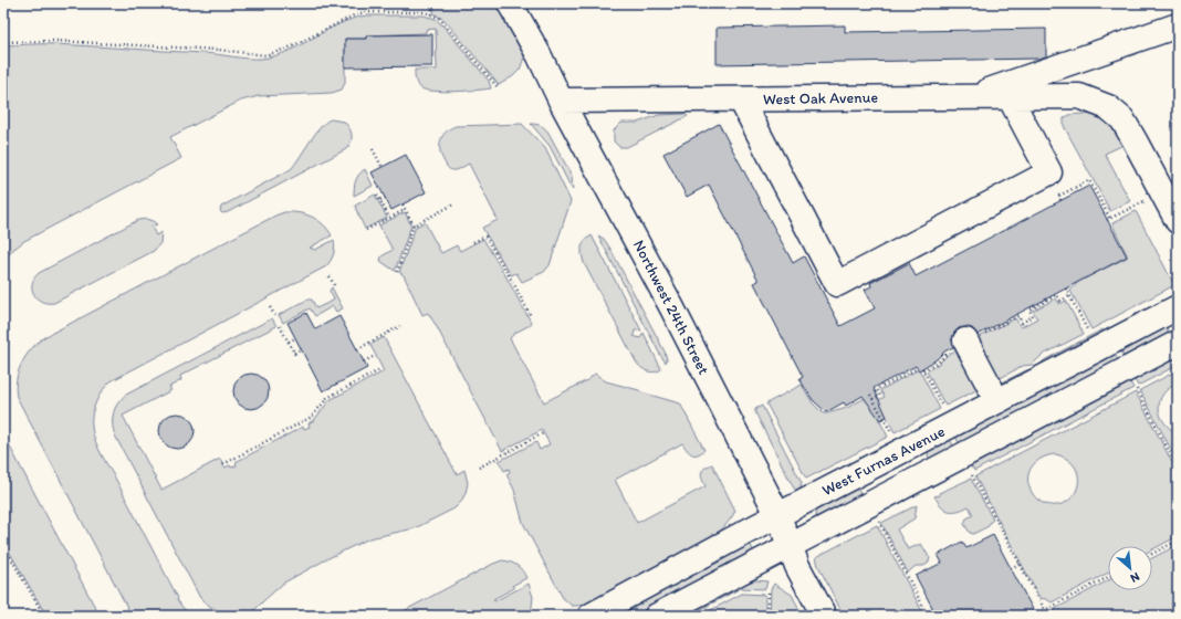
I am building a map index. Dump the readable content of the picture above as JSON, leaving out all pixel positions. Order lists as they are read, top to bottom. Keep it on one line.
{"streets":{"lane":["West Oak Avenue","Northwest 24th Street","West Furnas Avenue"]},"crossings":[["West Oak Avenue","Northwest 24th Street"],["Northwest 24th Street","West Furnas Avenue"]],"north":"bottom right"}
